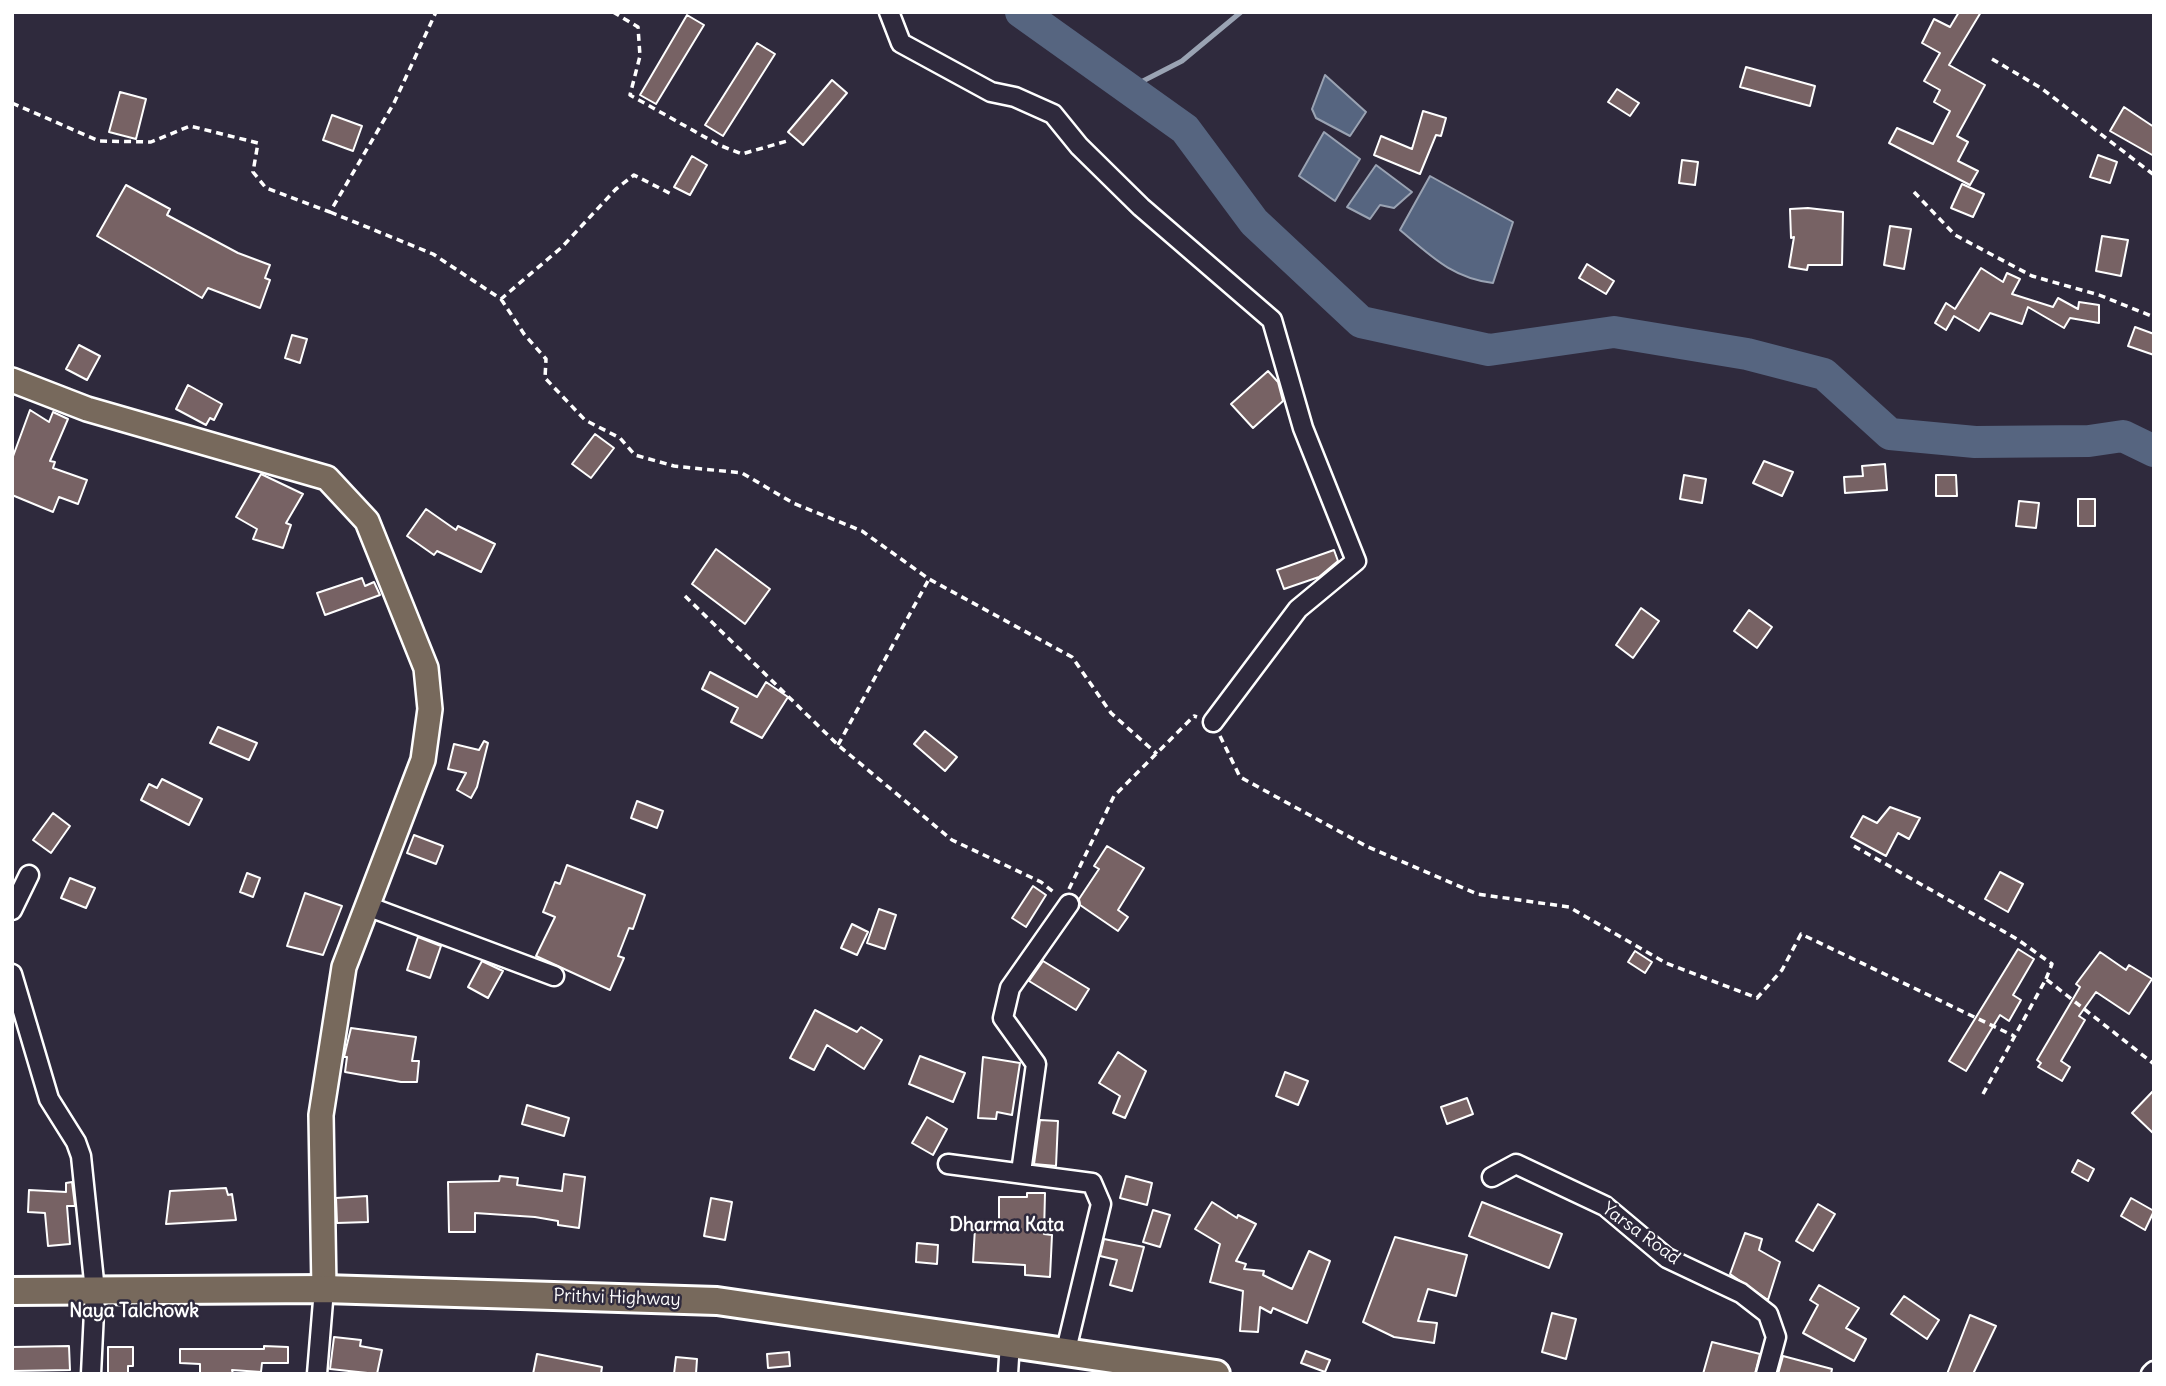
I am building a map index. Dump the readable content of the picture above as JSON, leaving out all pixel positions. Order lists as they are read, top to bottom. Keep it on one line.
{"streets":{"highway":["Prithvi Highway"],"street":["Yarsa Road"]},"districts":["Dharma Kata","Naya Talchowk"]}
